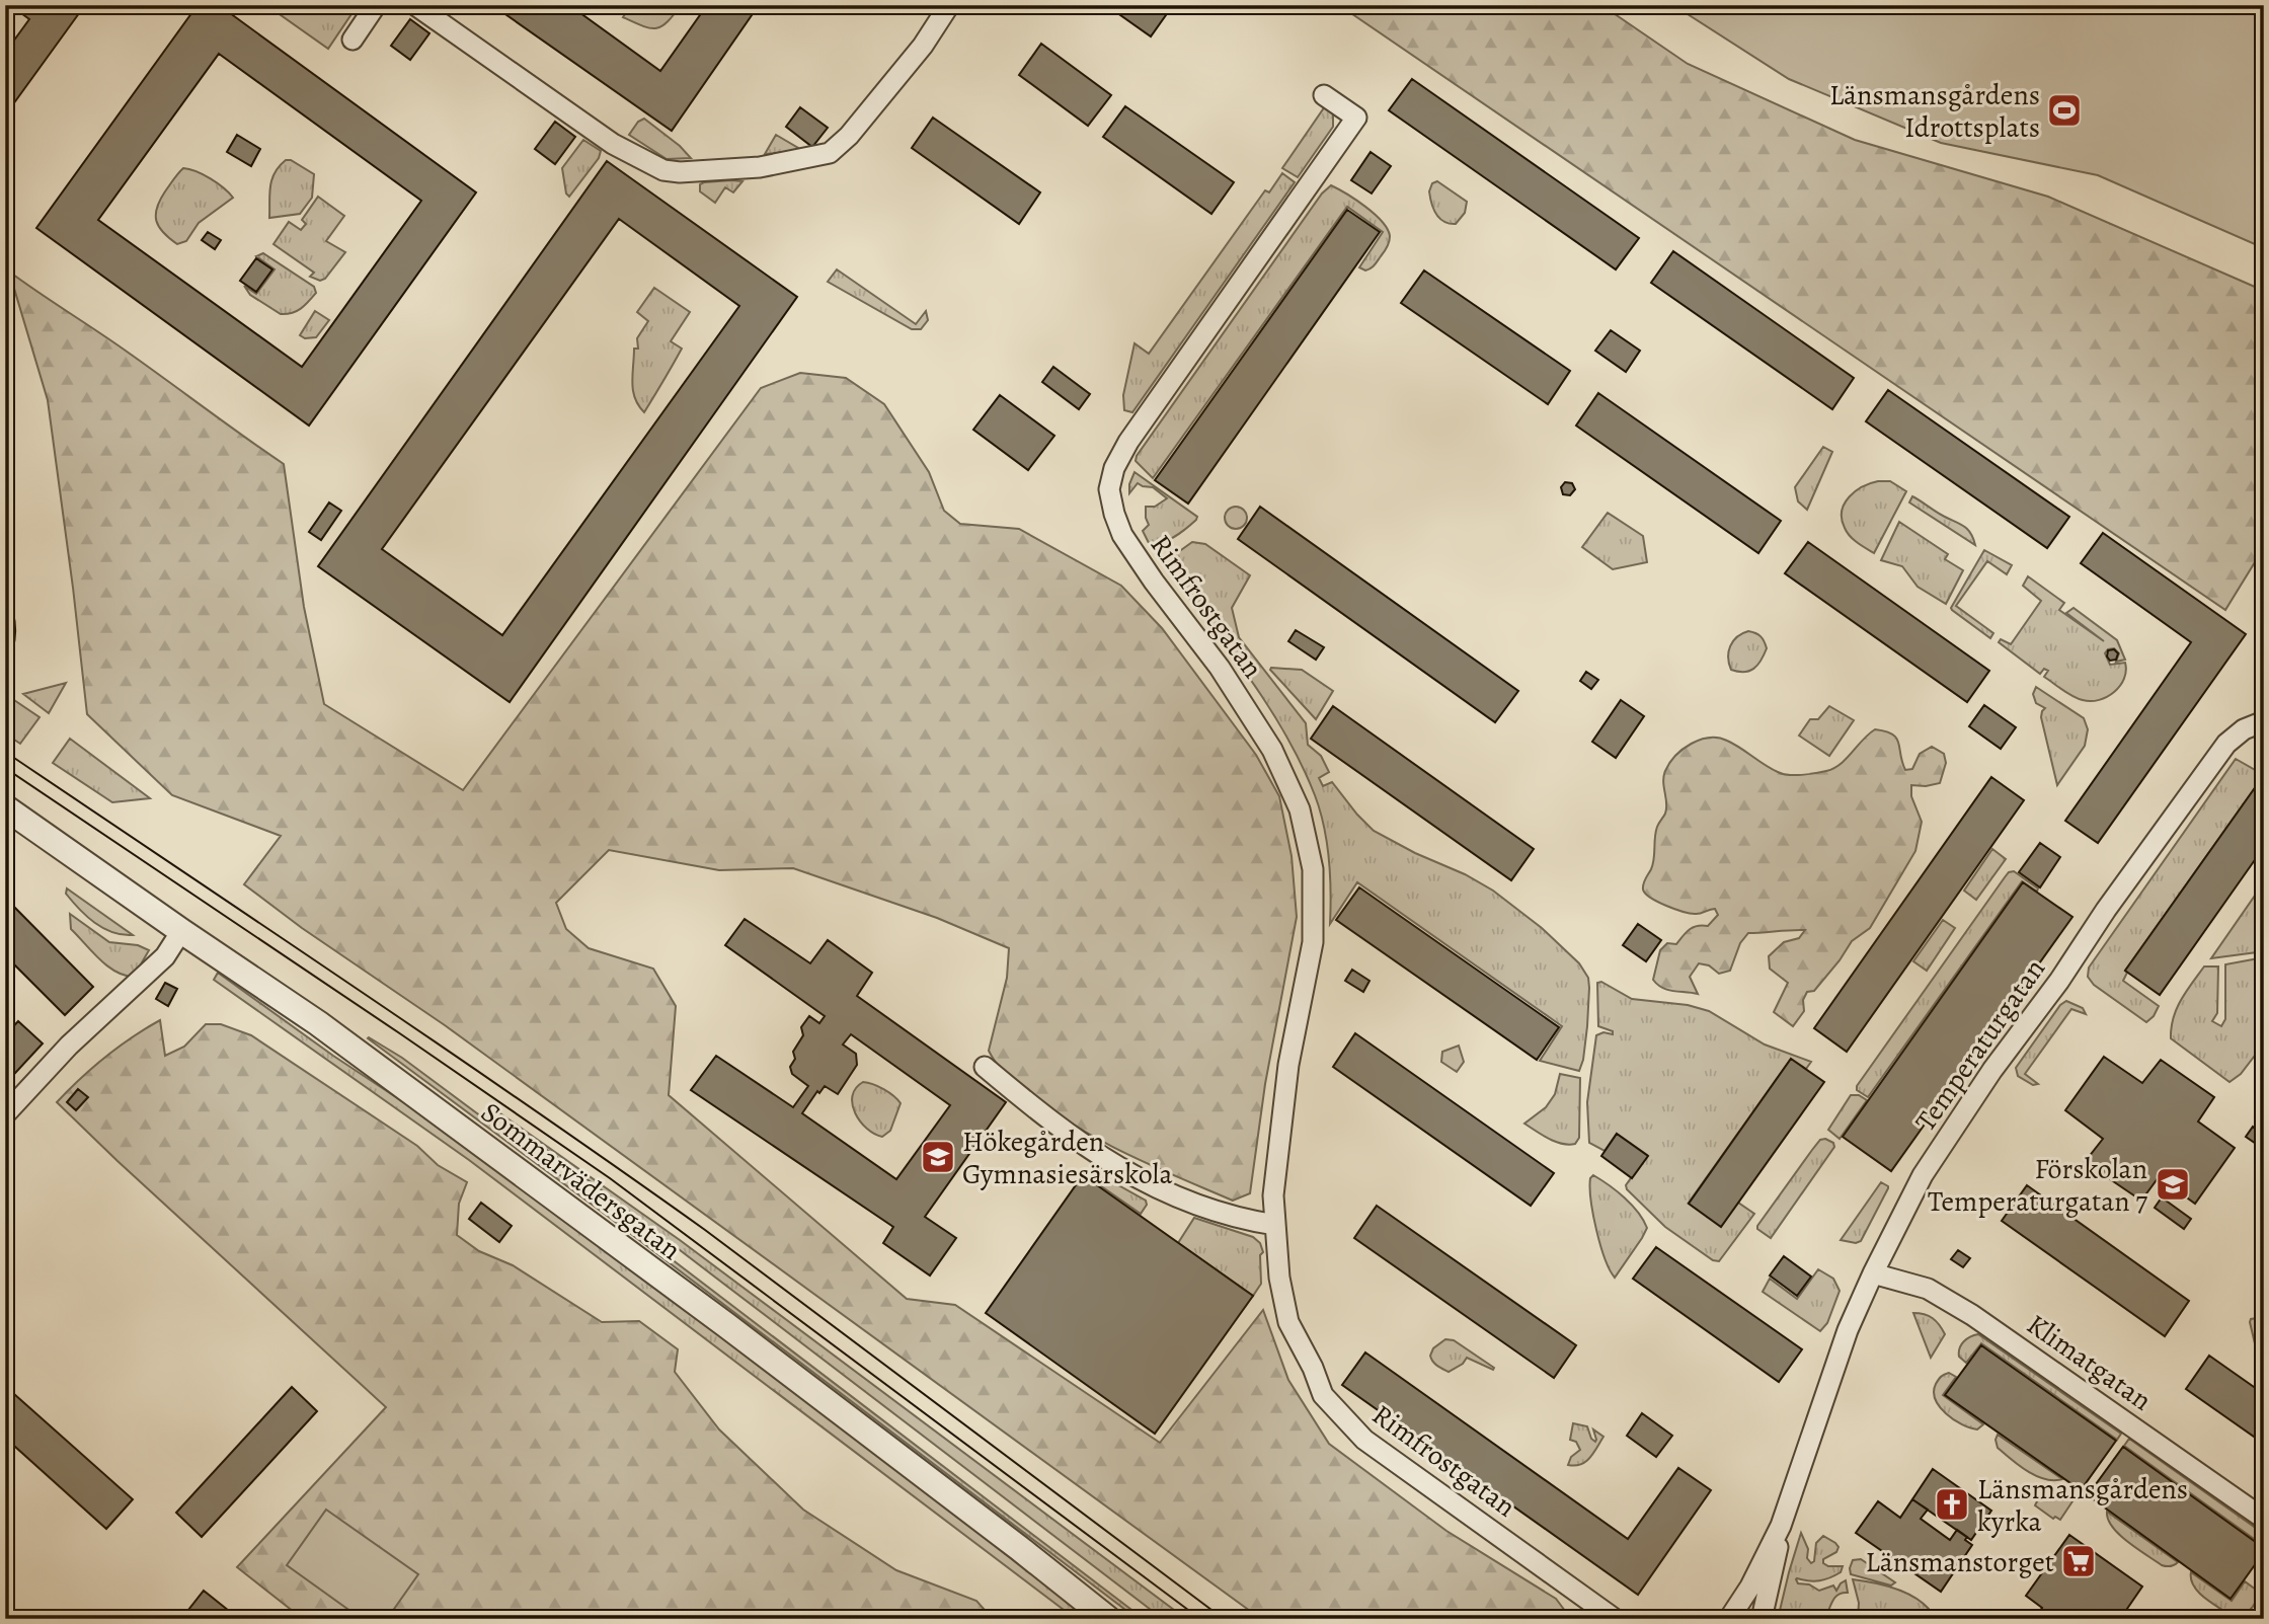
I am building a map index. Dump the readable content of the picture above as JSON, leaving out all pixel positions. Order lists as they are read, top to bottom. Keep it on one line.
{"streets":{"street":["Rimfrostgatan","Temperaturgatan","Sommarvädersgatan","Klimatgatan"]},"crossings":[["Temperaturgatan","Klimatgatan"]],"places":{"sports":["Länsmansgårdens Idrottsplats"],"school or university":["Hökegården Gymnasiesärskola","Förskolan Temperaturgatan 7"],"church":["Länsmansgårdens kyrka"],"supermarket":["Länsmanstorget"]}}
